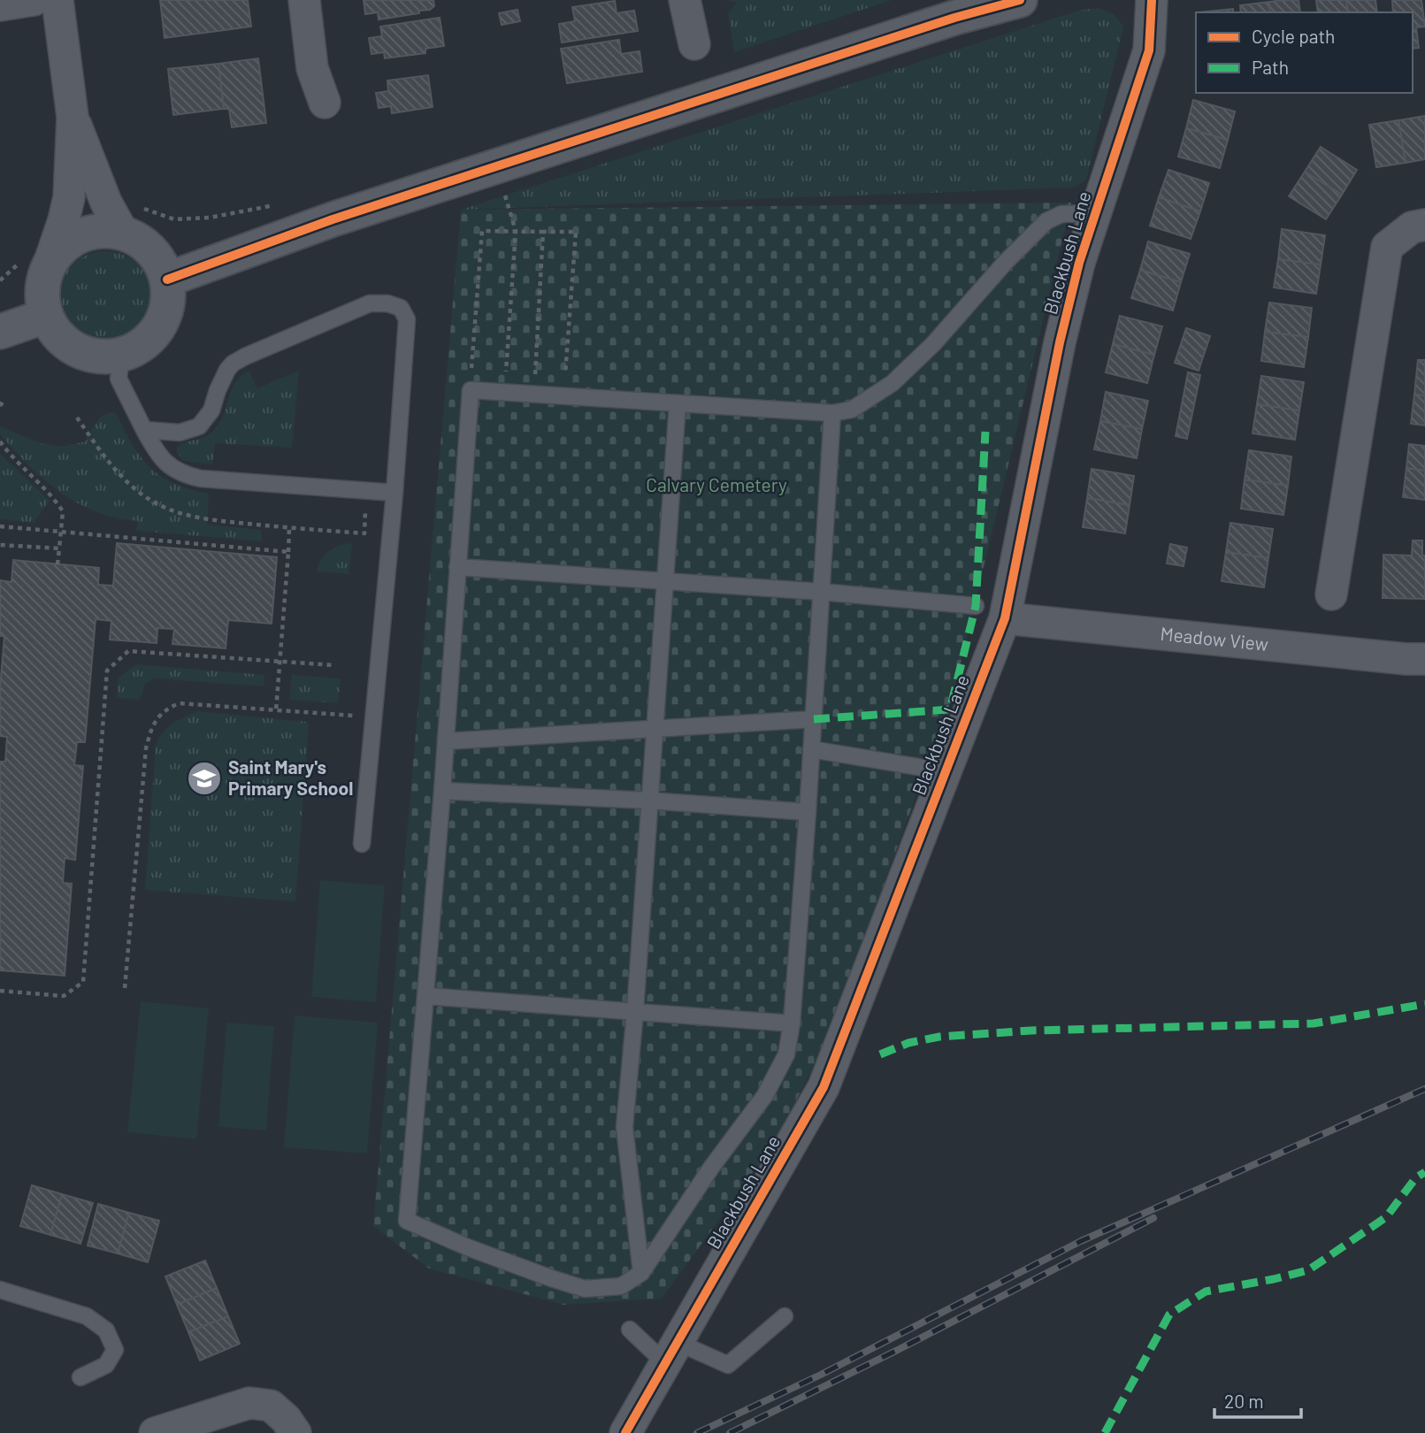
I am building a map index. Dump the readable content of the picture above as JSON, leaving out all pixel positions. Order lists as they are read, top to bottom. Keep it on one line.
{"streets":{"street":["Blackbush Lane","Meadow View"]},"crossings":[["Blackbush Lane","Meadow View"]],"parks":["Calvary Cemetery"],"places":{"school or university":["Saint Mary's Primary School"]},"legend":["Cycle path","Path"],"scale_bar":"20 m"}
